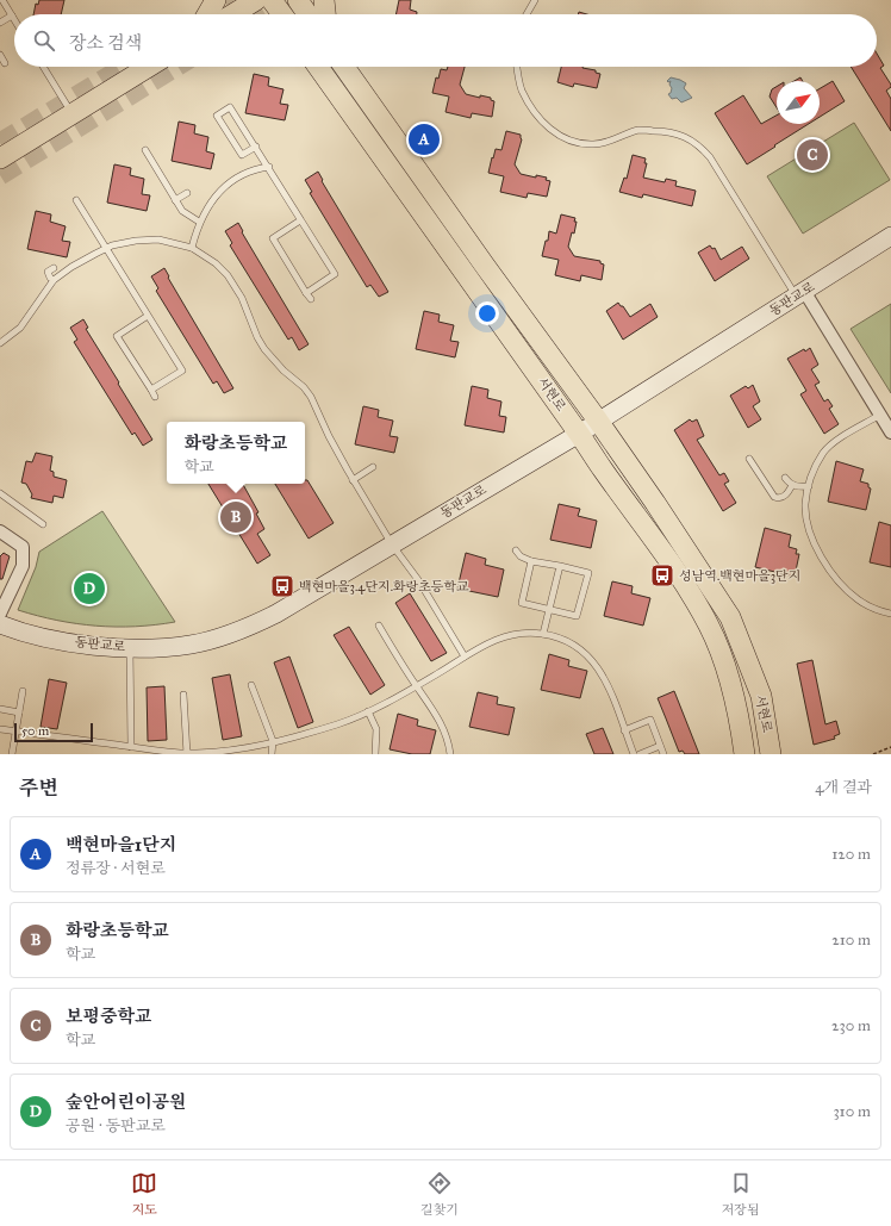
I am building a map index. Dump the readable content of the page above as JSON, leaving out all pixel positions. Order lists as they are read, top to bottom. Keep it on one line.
{"streets":{"main road":["동판교로","서현로"]},"crossings":[["동판교로","서현로"]],"places":{"bus stop":["성남역.백현마을3단지","백현마을3.4단지.화랑초등학교"]},"scale_bar":"50 m","north":"top right","page":{"search":"장소 검색","pins":["A","C","B","D"],"popup":["화랑초등학교","학교"],"scale":"50 m","heading":["주변","4개 결과"],"list":[{"mark":"A","name":"백현마을1단지","note":"정류장 · 서현로","value":"120 m"},{"mark":"B","name":"화랑초등학교","note":"학교","value":"210 m"},{"mark":"C","name":"보평중학교","note":"학교","value":"230 m"},{"mark":"D","name":"숲안어린이공원","note":"공원 · 동판교로","value":"310 m"}],"nav":["지도","길찾기","저장됨"]}}
